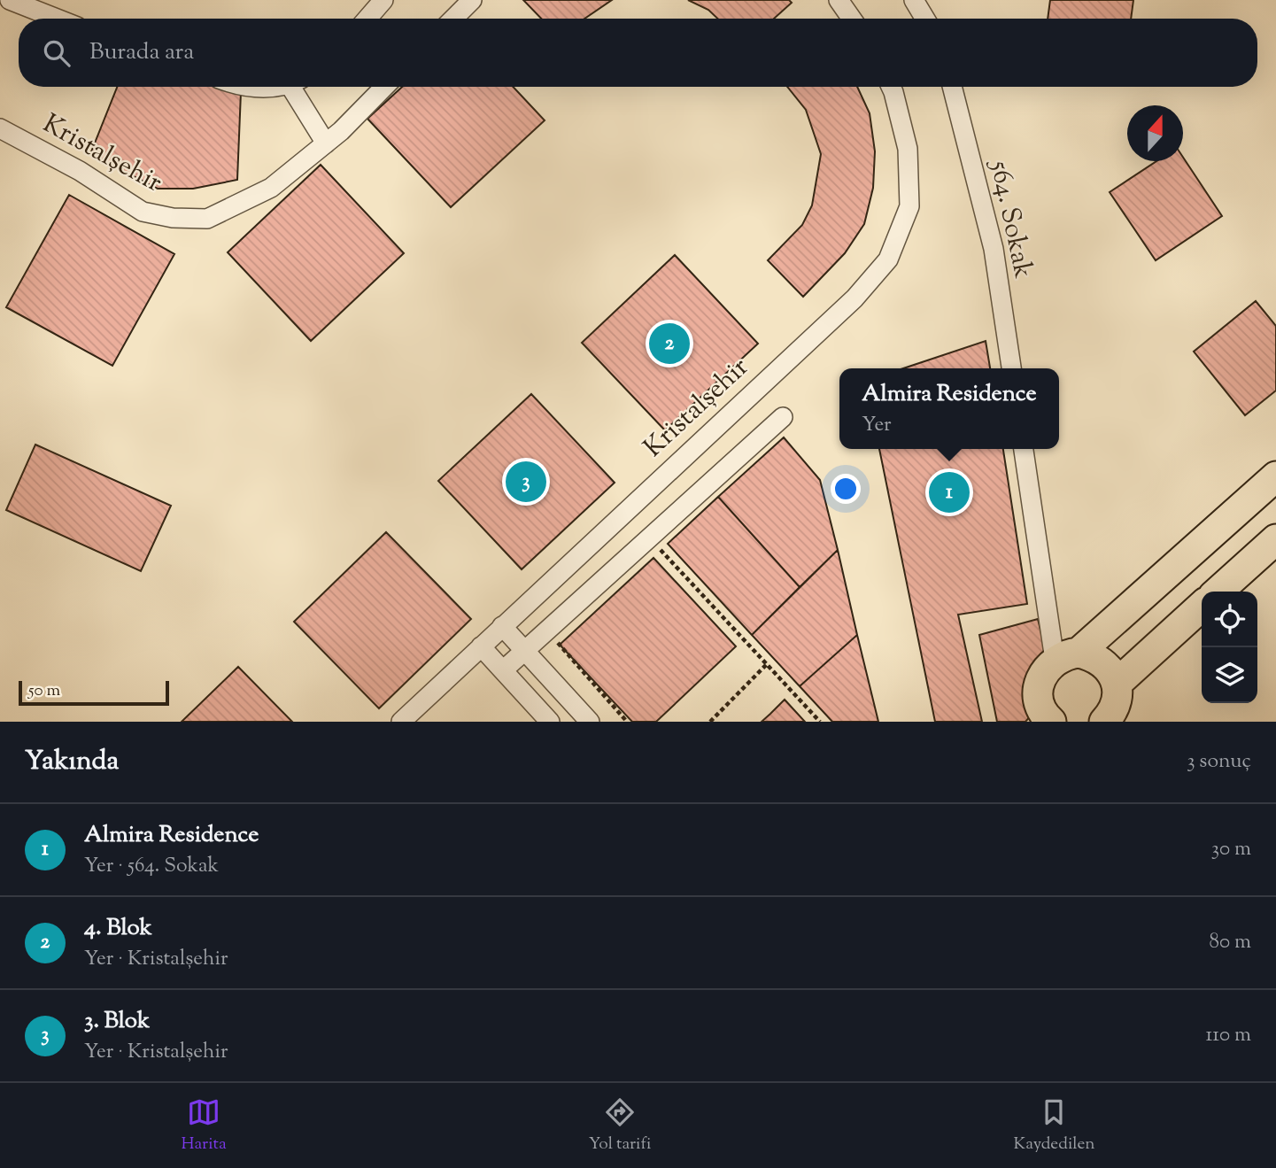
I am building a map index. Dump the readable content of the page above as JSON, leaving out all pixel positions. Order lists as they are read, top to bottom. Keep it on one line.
{"streets":{"street":["Kristalşehir","564. Sokak"]},"scale_bar":"50 m","north":"top","page":{"search":"Burada ara","pins":["2","3","1"],"popup":["Almira Residence","Yer"],"scale":"50 m","heading":["Yakında","3 sonuç"],"list":[{"mark":"1","name":"Almira Residence","note":"Yer · 564. Sokak","value":"30 m"},{"mark":"2","name":"4. Blok","note":"Yer · Kristalşehir","value":"80 m"},{"mark":"3","name":"3. Blok","note":"Yer · Kristalşehir","value":"110 m"}],"nav":["Harita","Yol tarifi","Kaydedilen"]}}
